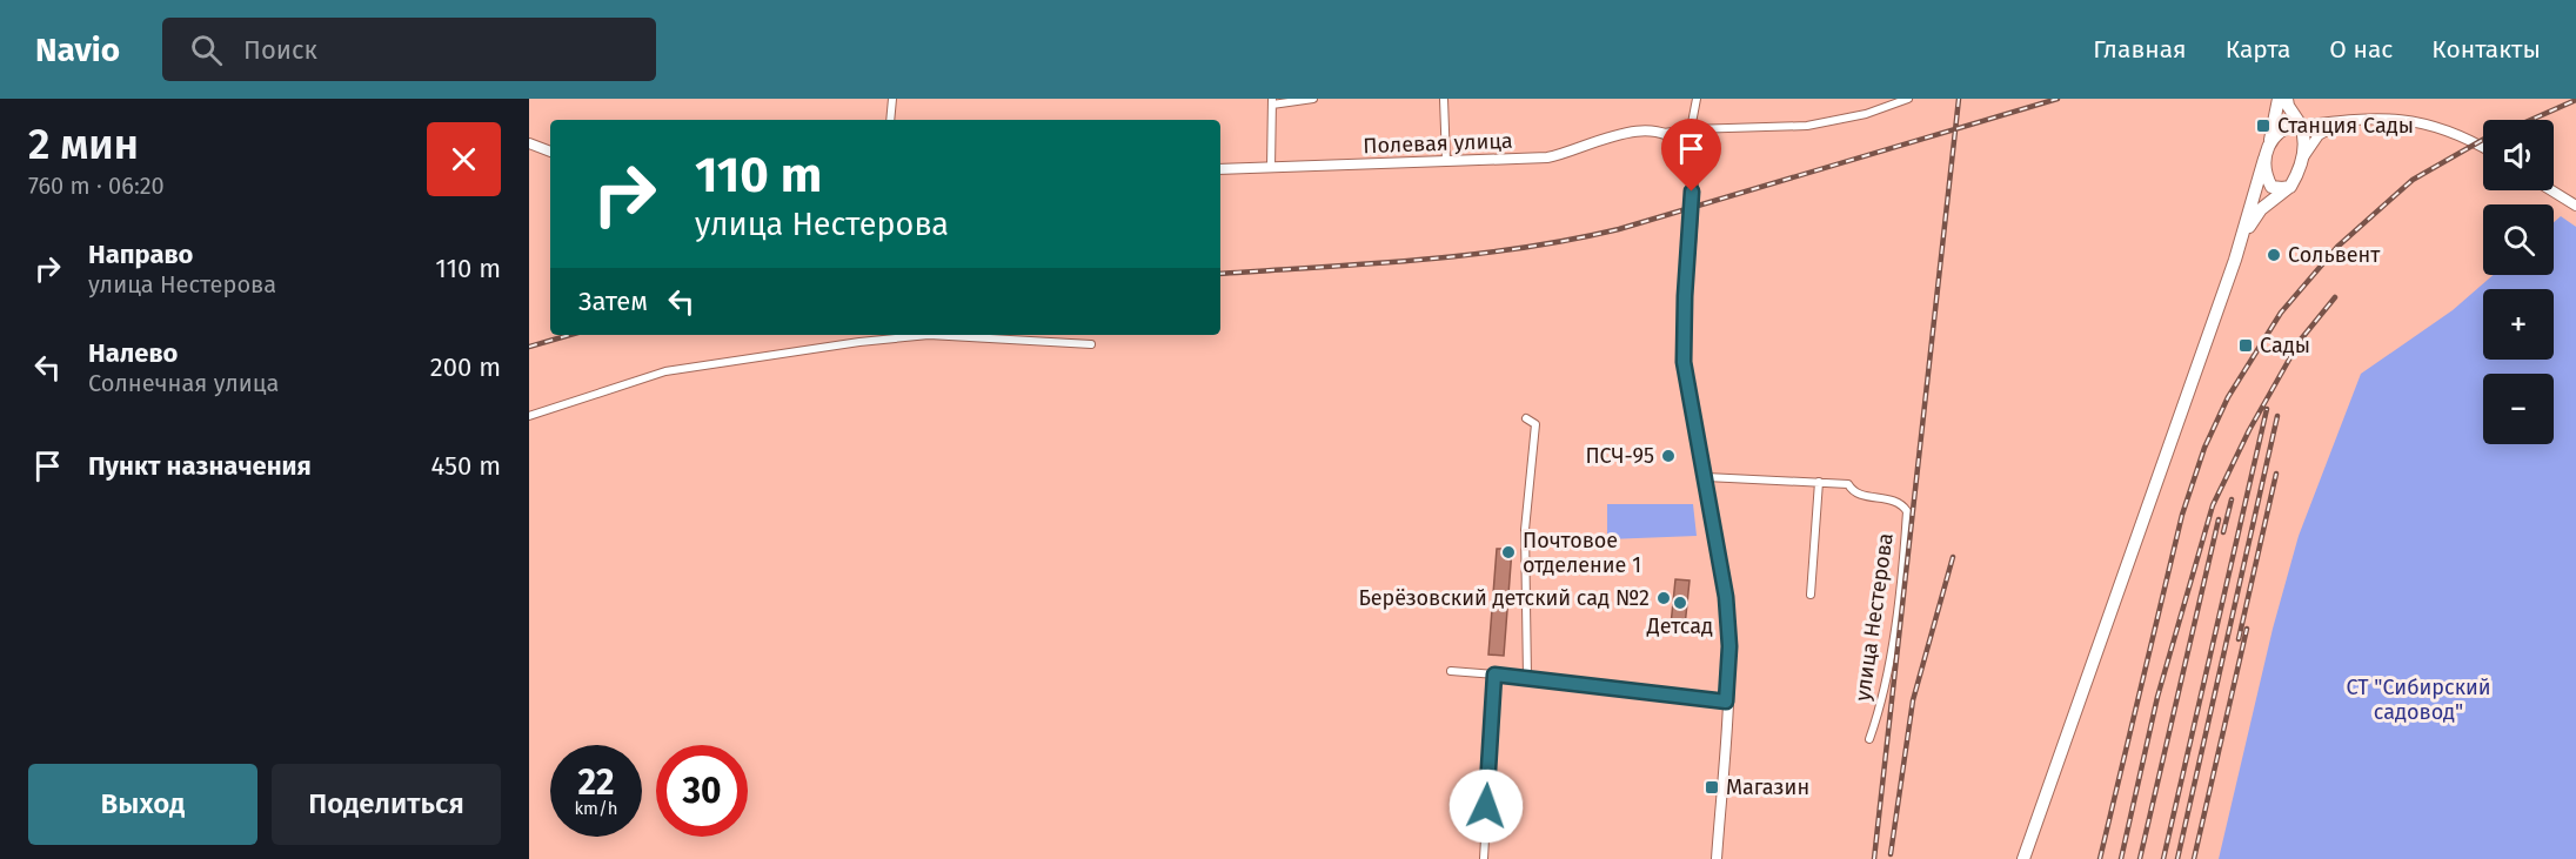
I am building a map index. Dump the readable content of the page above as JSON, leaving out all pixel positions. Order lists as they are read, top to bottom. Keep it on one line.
{"streets":{"street":["Полевая улица","улица Нестерова"]},"parks":["СТ \"Сибирский садовод\""],"places":{"transit":["Станция Сады","Сады","Магазин"],"other":["Сольвент","ПСЧ-95","Почтовое отделение 1","Берёзовский детский сад №2","Детсад"]},"page":{"header":"Navio","search":"Поиск","nav":["Главная","Карта","О нас","Контакты"],"heading":["2 мин","760 m · 06:20"],"map_buttons":["+","−"],"turn":["110 m","улица Нестерова"],"list":[{"name":"Направо","note":"улица Нестерова","value":"110 m"},{"name":"Налево","note":"Солнечная улица","value":"200 m"},{"name":"Пункт назначения","value":"450 m"}],"then":"Затем","speed":"22 km/h","limit":"30","buttons":["Выход","Поделиться"]}}
